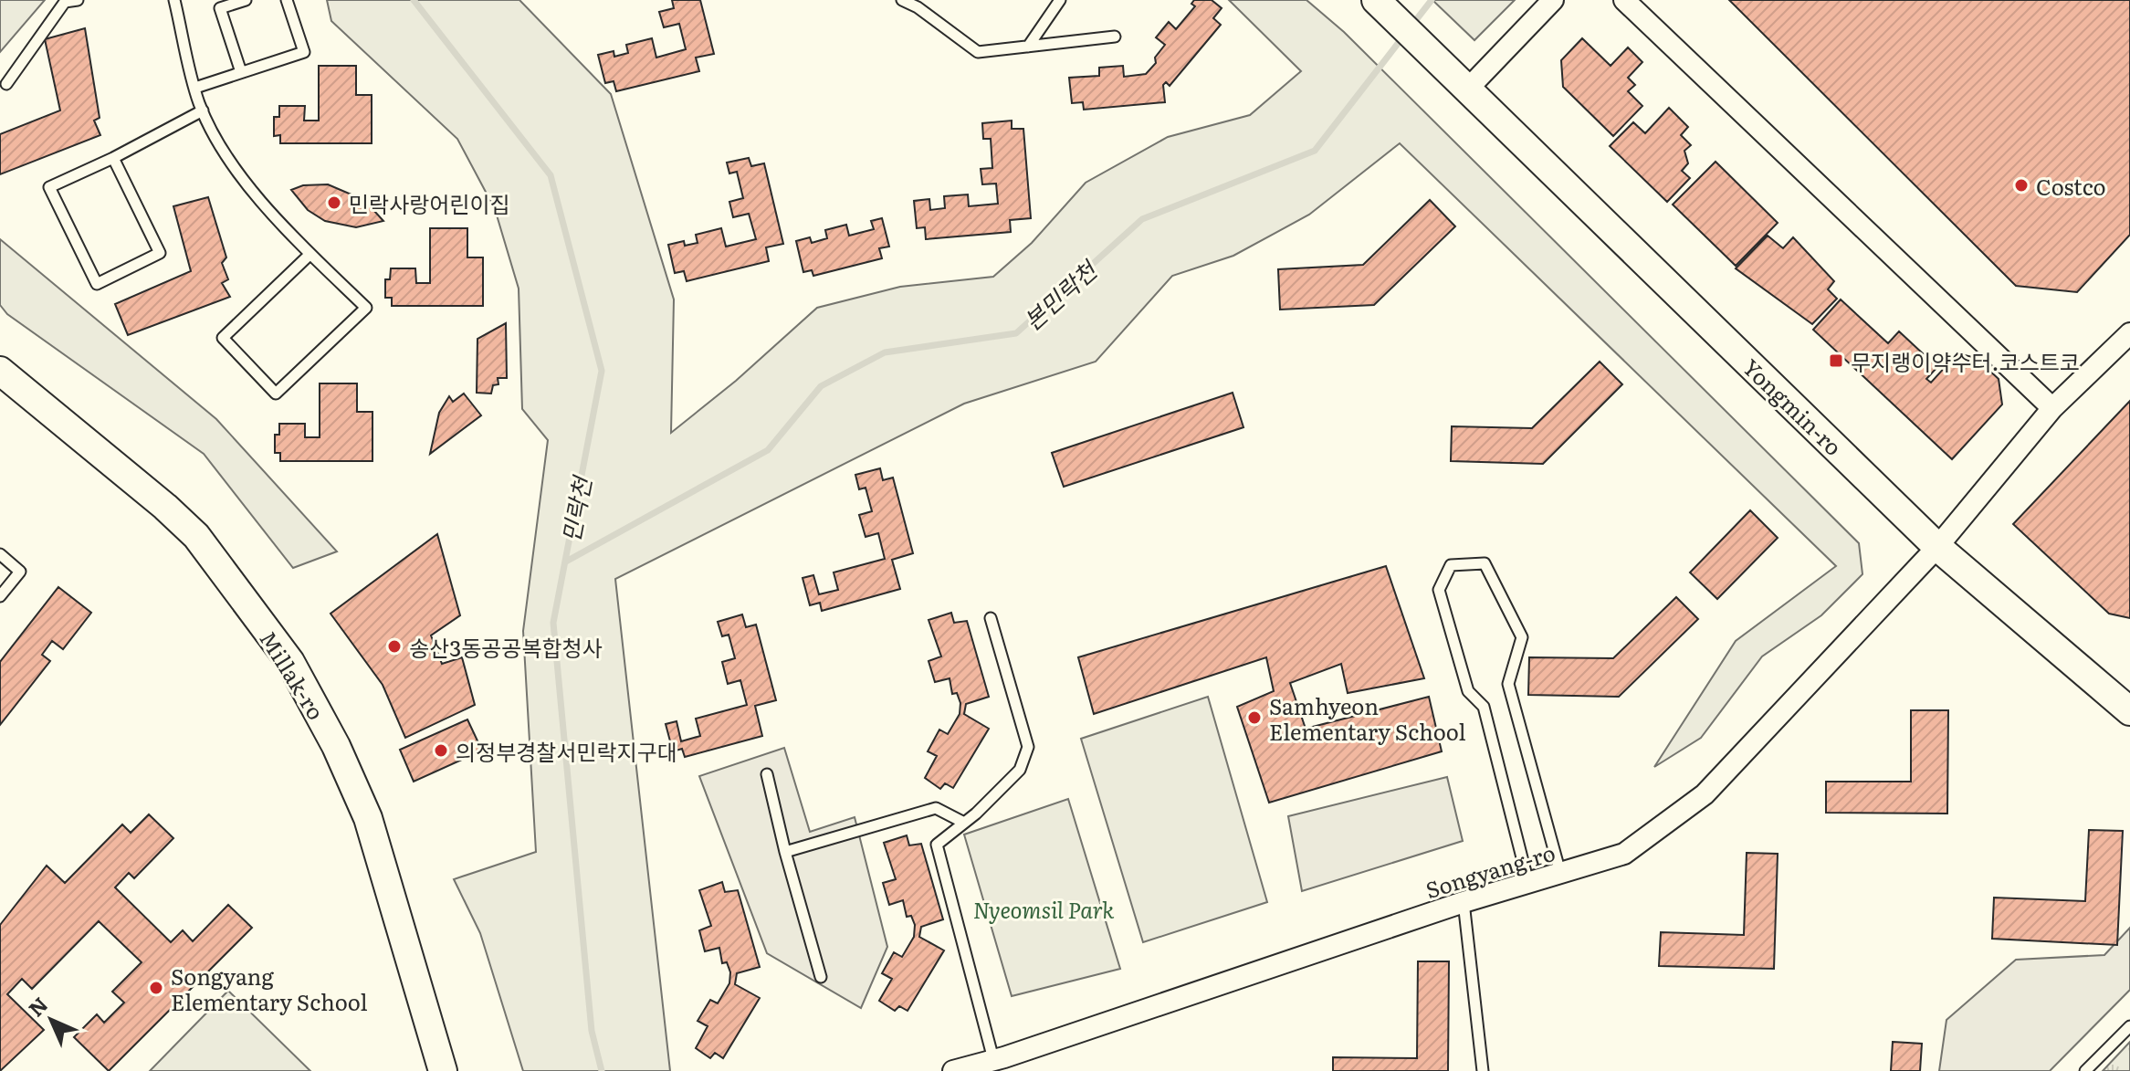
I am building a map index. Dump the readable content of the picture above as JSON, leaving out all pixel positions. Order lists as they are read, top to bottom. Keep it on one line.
{"streets":{"street":["Yongmin-ro","Millak-ro","Songyang-ro"]},"crossings":[["Yongmin-ro","Songyang-ro"]],"water":["본민락천","민락천"],"parks":["Nyeomsil Park"],"places":{"other":["Costco","민락사랑어린이집","송산3동공공복합청사","Samhyeon Elementary School","의정부경찰서민락지구대","Songyang Elementary School"],"transit":["무지랭이약수터.코스트코"]},"north":"top left"}
